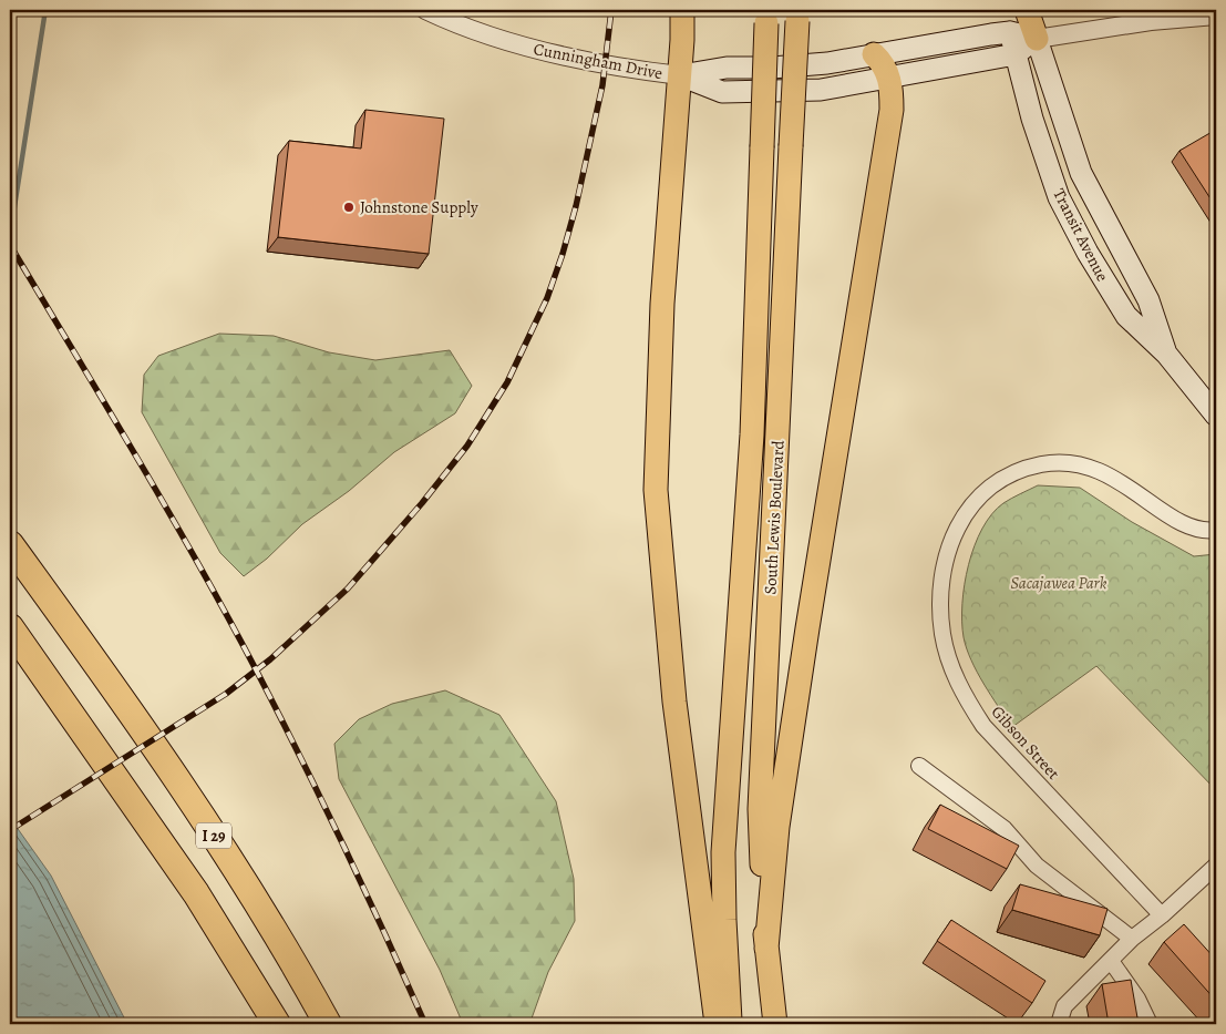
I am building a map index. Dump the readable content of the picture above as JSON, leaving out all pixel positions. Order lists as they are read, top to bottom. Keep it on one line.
{"streets":{"highway":["I 29"],"main road":["Cunningham Drive","Transit Avenue","South Lewis Boulevard"],"street":["Gibson Street"]},"crossings":[["Cunningham Drive","Transit Avenue"]],"parks":["Sacajawea Park"],"places":["Johnstone Supply"]}
